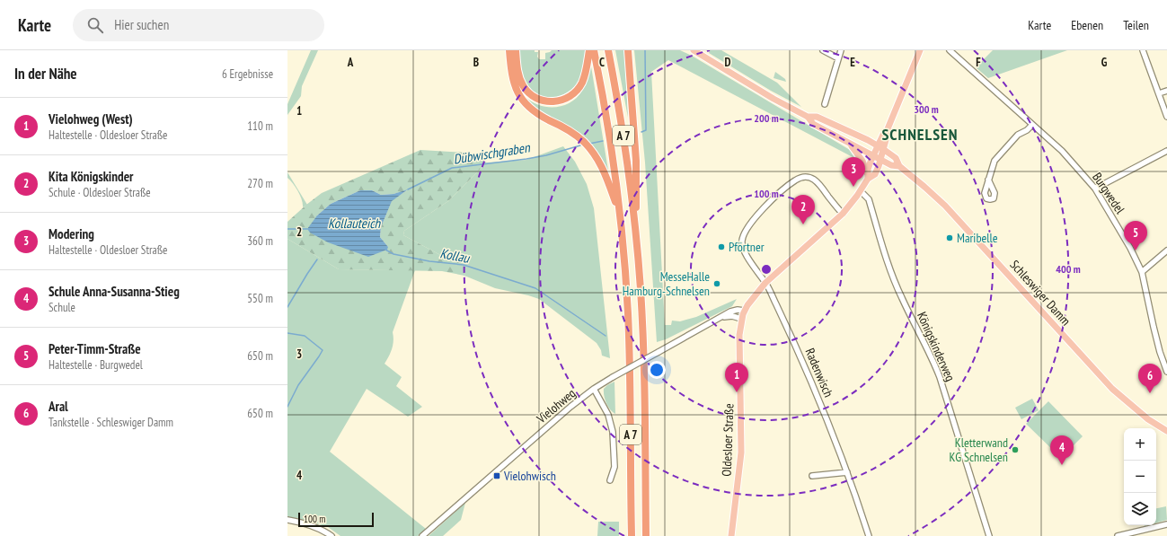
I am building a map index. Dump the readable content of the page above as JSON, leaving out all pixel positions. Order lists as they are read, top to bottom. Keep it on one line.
{"streets":{"highway":["A 7"],"main road":["Schleswiger Damm","Oldesloer Straße"],"street":["Burgwedel","Königskinderweg","Radenwisch","Vielohweg"]},"crossings":[["Schleswiger Damm","Oldesloer Straße"],["Königskinderweg","Oldesloer Straße"],["Radenwisch","Oldesloer Straße"],["Vielohweg","Oldesloer Straße"]],"districts":["SCHNELSEN"],"water":["Dübwischgraben","Kollauteich","Kollau"],"places":{"other":["Maribelle","Pförtner","MesseHalle Hamburg-Schnelsen","Kletterwand KG Schnelsen"],"transit":["Vielohwisch"]},"scale_bar":"100 m","page":{"header":"Karte","search":"Hier suchen","nav":["Karte","Ebenen","Teilen"],"heading":["In der Nähe","6 Ergebnisse"],"list":[{"mark":"1","name":"Vielohweg (West)","note":"Haltestelle · Oldesloer Straße","value":"110 m"},{"mark":"2","name":"Kita Königskinder","note":"Schule · Oldesloer Straße","value":"270 m"},{"mark":"3","name":"Modering","note":"Haltestelle · Oldesloer Straße","value":"360 m"},{"mark":"4","name":"Schule Anna-Susanna-Stieg","note":"Schule","value":"550 m"},{"mark":"5","name":"Peter-Timm-Straße","note":"Haltestelle · Burgwedel","value":"650 m"},{"mark":"6","name":"Aral","note":"Tankstelle · Schleswiger Damm","value":"650 m"}],"pins":["3","2","5","1","6","4"],"map_buttons":["+","−"],"scale":"100 m"},"grid":{"columns":["A","B","C","D","E","F","G"],"rows":["1","2","3","4"]},"rings":["300 m","200 m","100 m","400 m"]}
